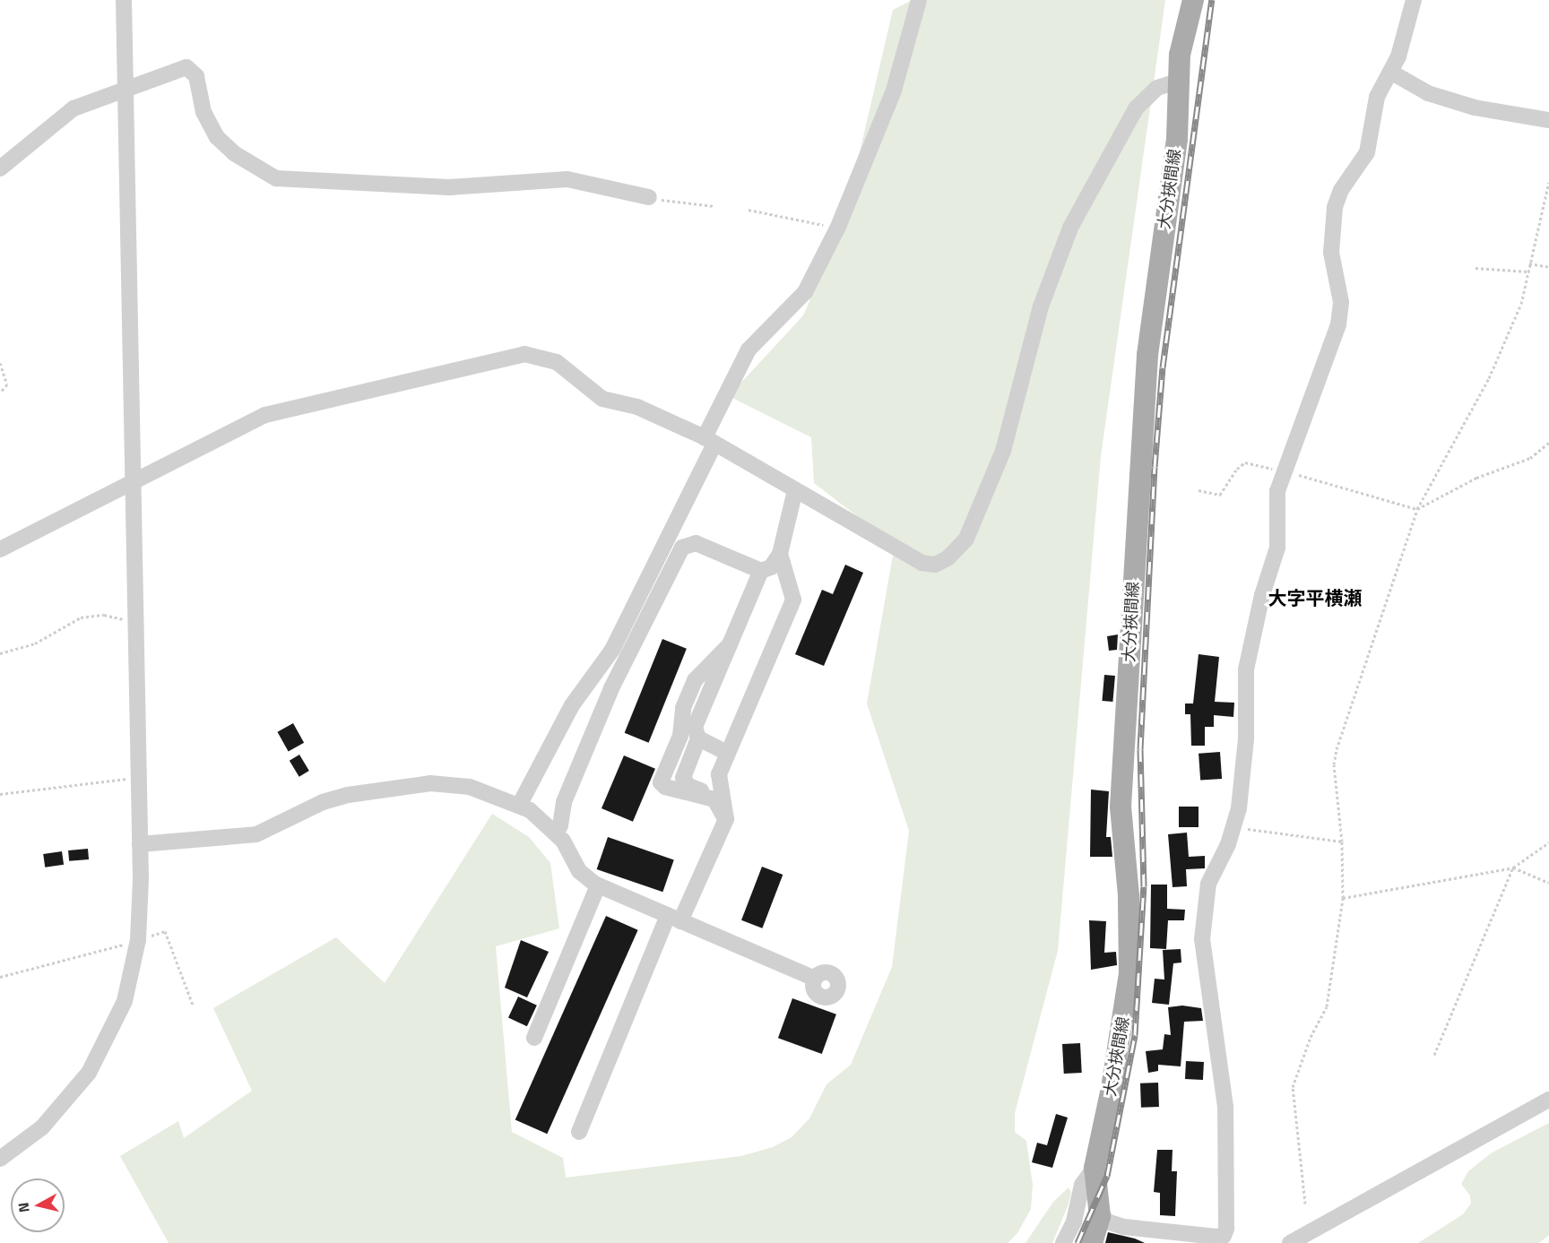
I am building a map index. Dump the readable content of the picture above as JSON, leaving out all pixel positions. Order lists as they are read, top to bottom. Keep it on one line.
{"streets":{"main road":["大分挾間線"]},"districts":["大字平横瀬"],"north":"left"}
